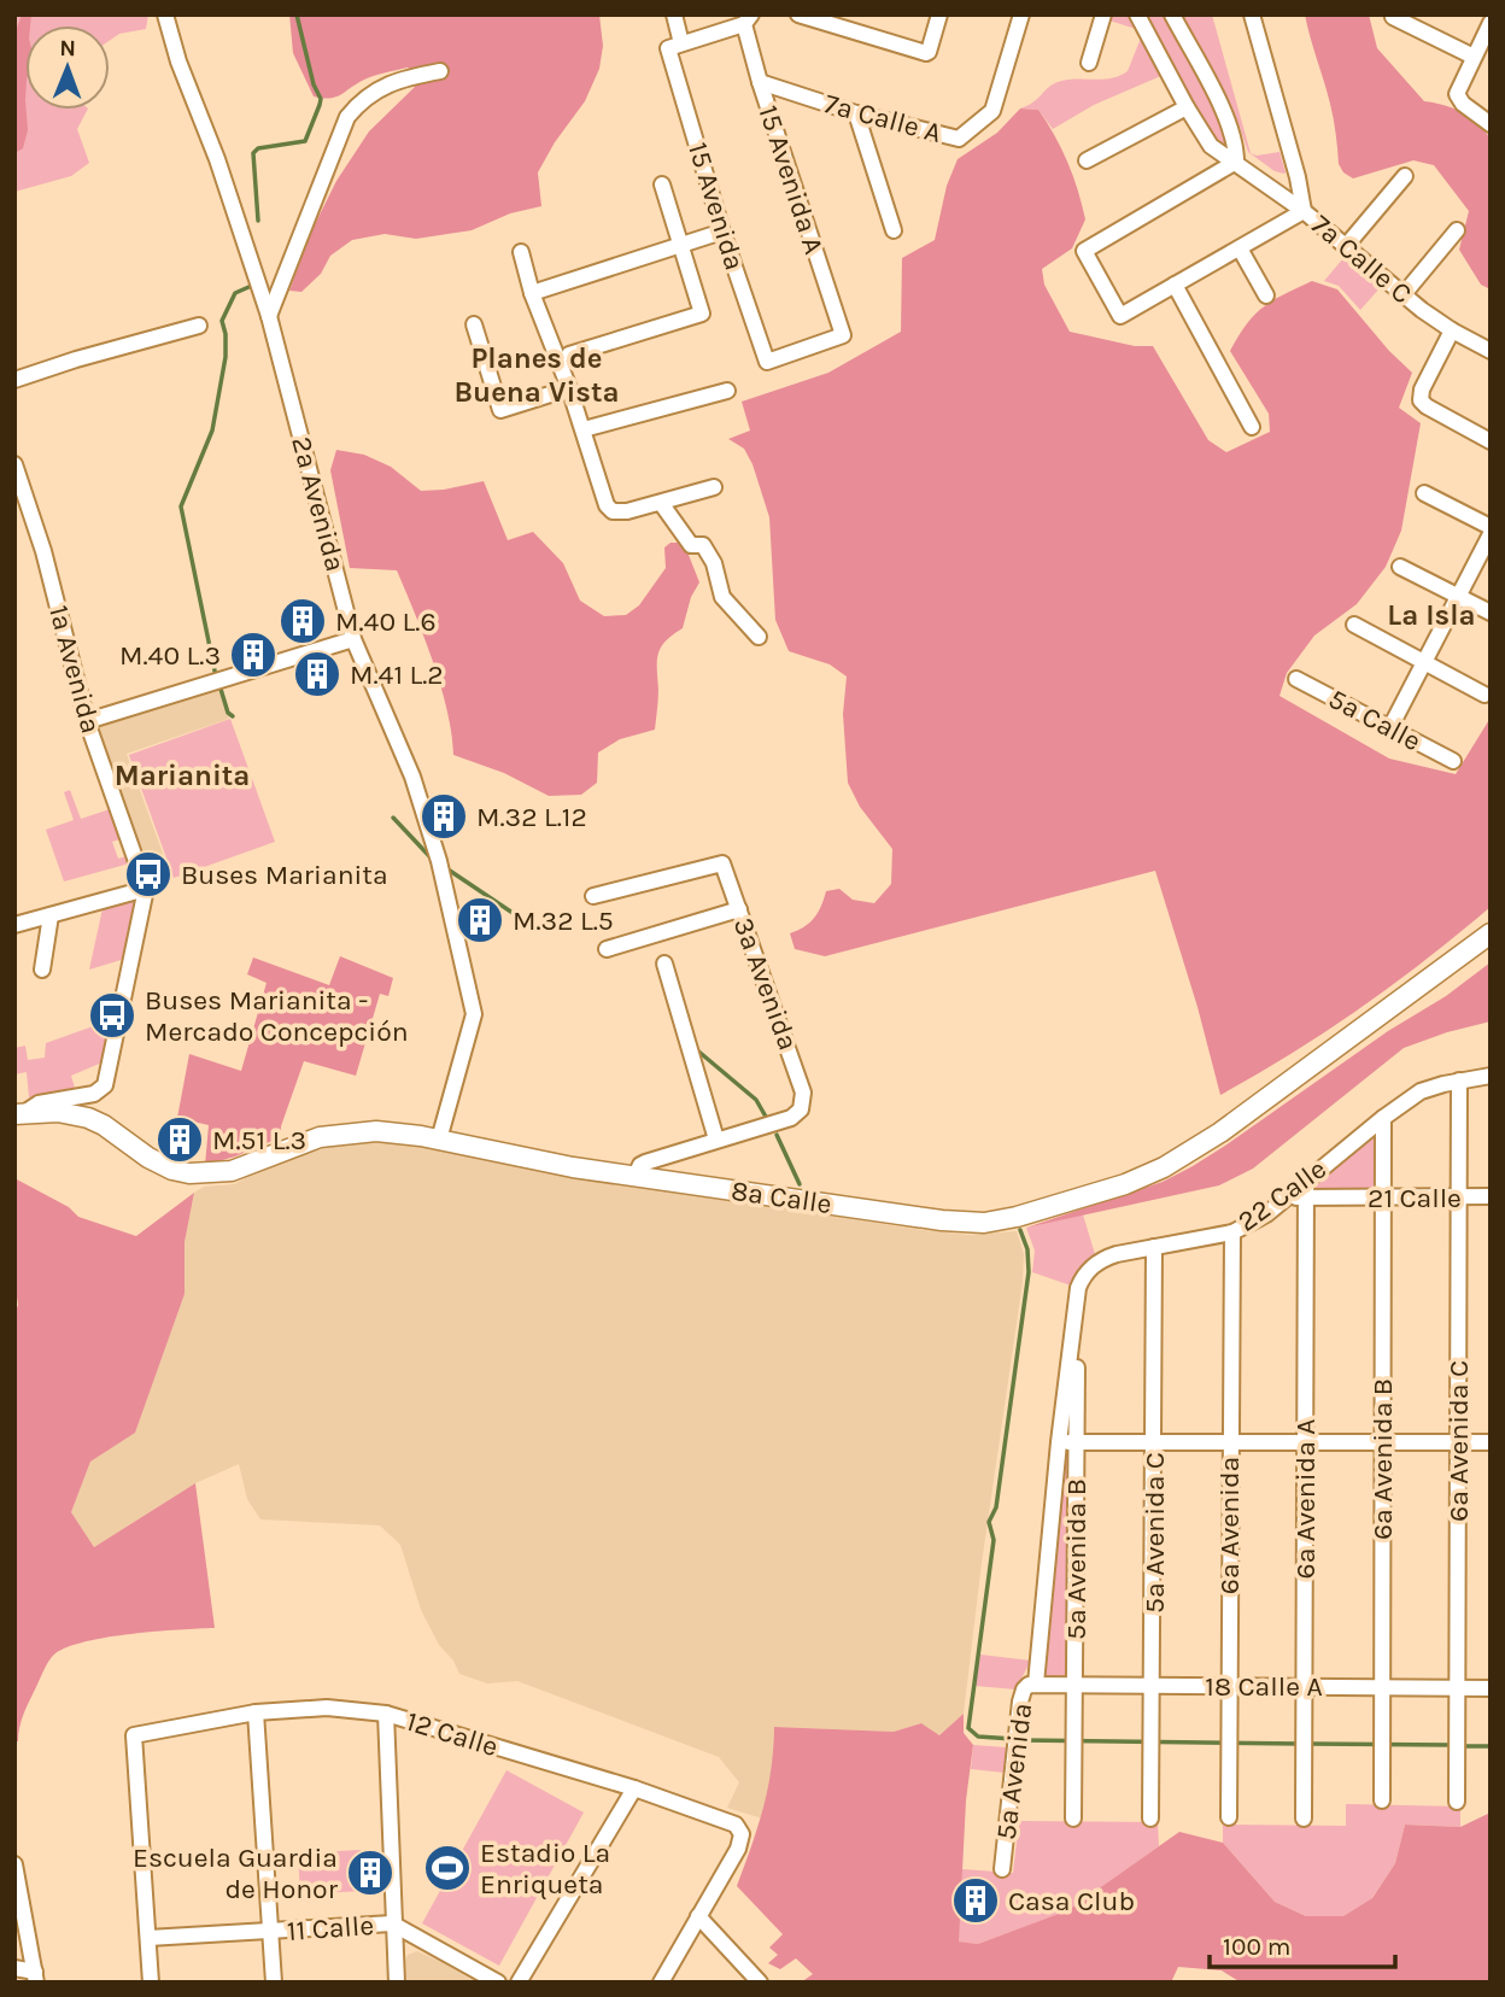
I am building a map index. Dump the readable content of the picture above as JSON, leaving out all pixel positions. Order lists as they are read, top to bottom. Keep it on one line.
{"streets":{"main road":["8a Calle"],"street":["7a Calle A","15 Avenida A","15 Avenida","7a Calle C","2a Avenida","1a Avenida","5a Calle","3a Avenida","22 Calle","21 Calle","6a Avenida C","6a Avenida B","6a Avenida A","6a Avenida","5a Avenida C","5a Avenida B","18 Calle A","12 Calle","5a Avenida","11 Calle"]},"crossings":[["7a Calle A","15 Avenida A"],["15 Avenida A","15 Avenida"],["2a Avenida","8a Calle"],["22 Calle","21 Calle"],["22 Calle","6a Avenida C"],["22 Calle","6a Avenida B"],["22 Calle","6a Avenida A"],["22 Calle","6a Avenida"],["22 Calle","5a Avenida C"],["22 Calle","5a Avenida B"],["21 Calle","6a Avenida C"],["21 Calle","6a Avenida B"],["21 Calle","6a Avenida A"],["6a Avenida C","18 Calle A"],["6a Avenida B","18 Calle A"],["6a Avenida A","18 Calle A"],["6a Avenida","18 Calle A"],["5a Avenida C","18 Calle A"],["5a Avenida B","18 Calle A"],["18 Calle A","5a Avenida"],["12 Calle","11 Calle"]],"districts":["Planes de Buena Vista","La Isla","Marianita"],"places":{"building":["M.40 L.6","M.40 L.3","M.41 L.2","M.32 L.12","M.32 L.5","M.51 L.3","Escuela Guardia de Honor","Casa Club"],"bus stop":["Buses Marianita","Buses Marianita - Mercado Concepción"],"sports":["Estadio La Enriqueta"]},"scale_bar":"100 m","north":"top"}
